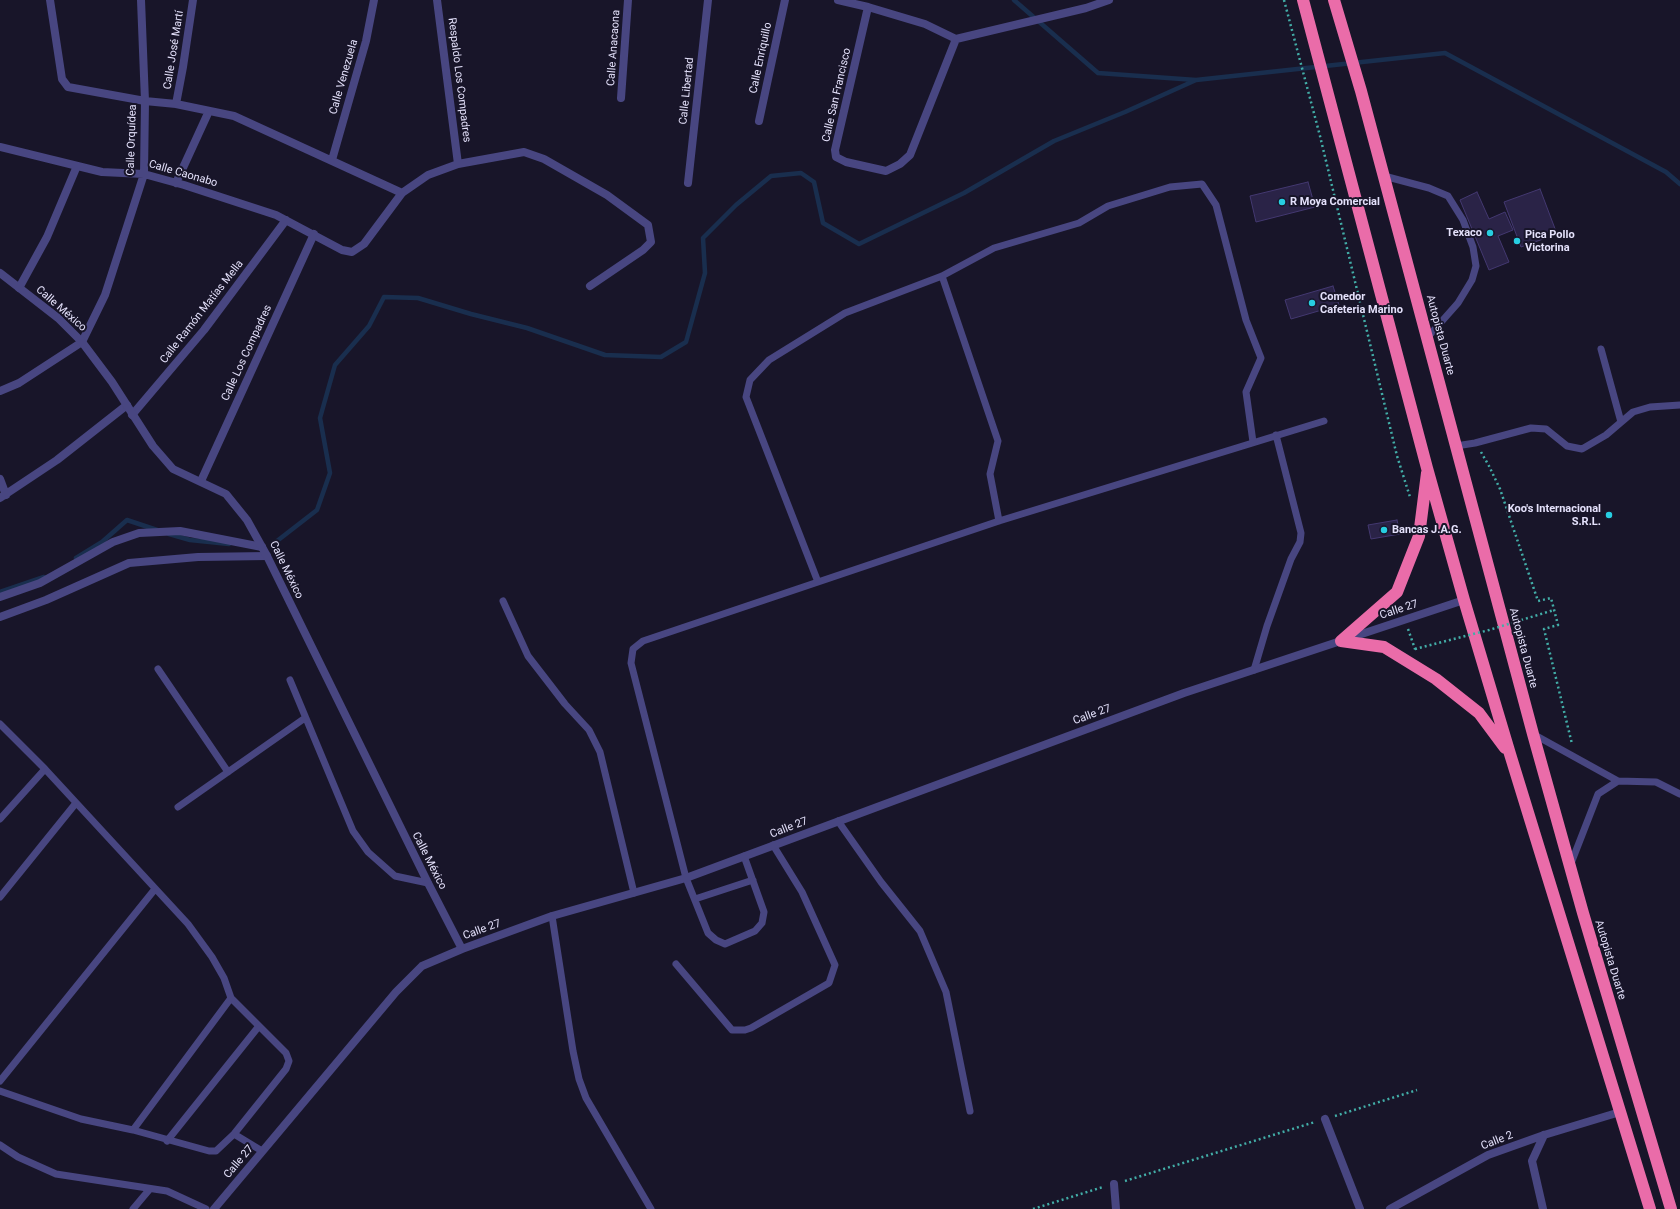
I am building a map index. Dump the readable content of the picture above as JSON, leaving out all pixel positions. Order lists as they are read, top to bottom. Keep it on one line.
{"streets":{"highway":["Autopista Duarte"],"street":["Calle Anacaona","Calle José Martí","Calle Enriquillo","Calle Venezuela","Respaldo Los Compadres","Calle Libertad","Calle San Francisco","Calle Orquídea","Calle Caonabo","Calle México","Calle Ramón Matías Mella","Calle Los Compadres","Calle 27","Calle 2"]},"crossings":[["Calle Orquídea","Calle Caonabo"],["Calle Orquídea","Calle México"],["Calle Caonabo","Calle Ramón Matías Mella"],["Calle Caonabo","Calle Los Compadres"],["Calle México","Calle Ramón Matías Mella"],["Calle México","Calle Los Compadres"],["Calle México","Calle 27"]],"places":["R Moya Comercial","Texaco","Pica Pollo Victorina","Comedor Cafeteria Marino","Koo's Internacional S.R.L.","Bancas J.A.G."]}
